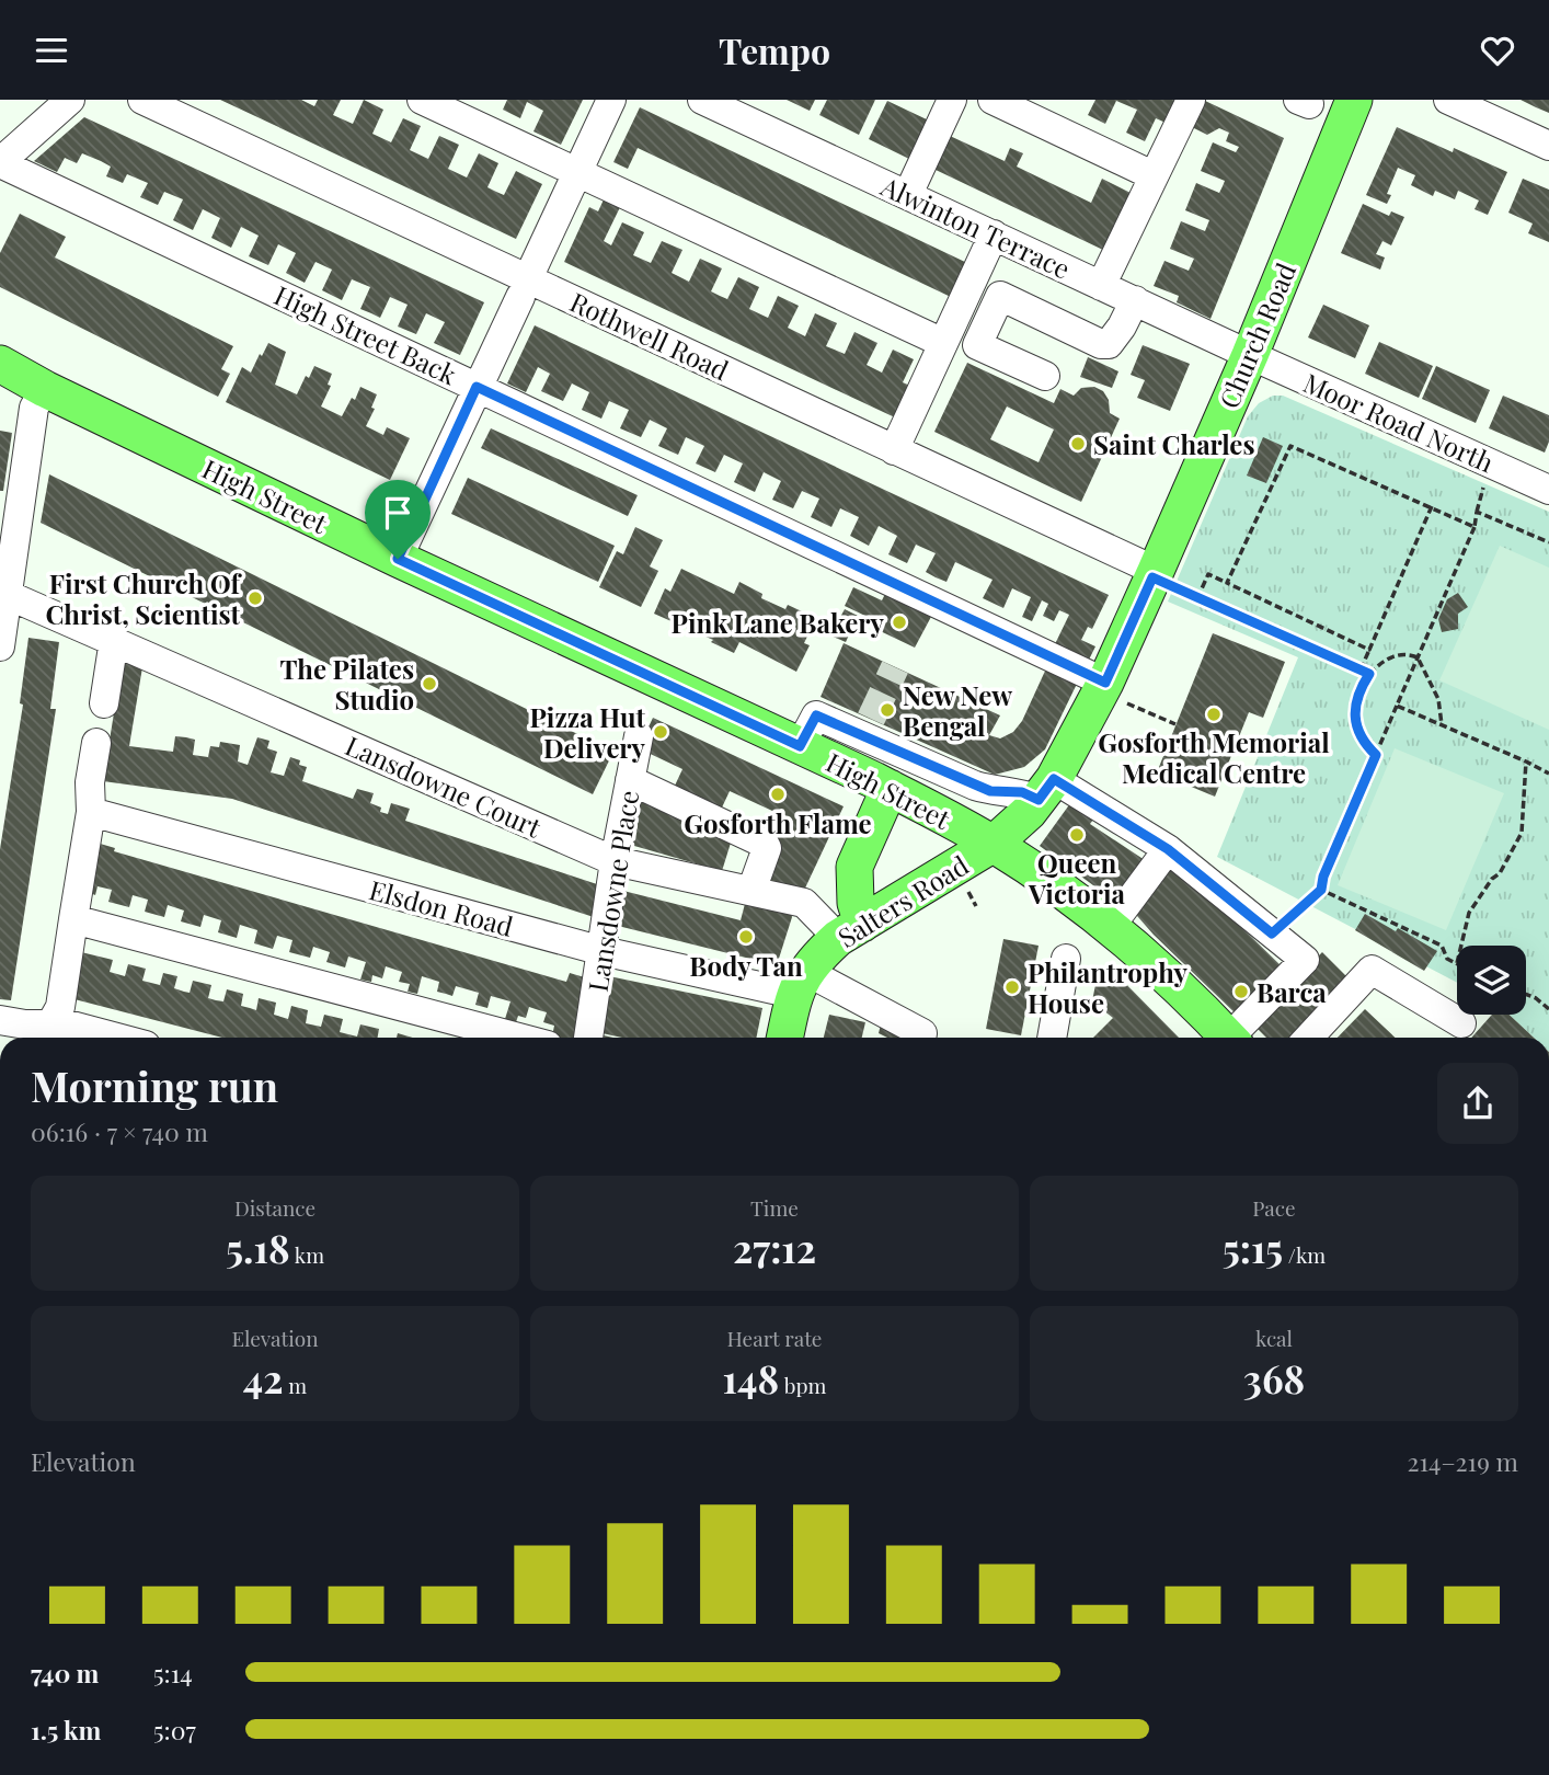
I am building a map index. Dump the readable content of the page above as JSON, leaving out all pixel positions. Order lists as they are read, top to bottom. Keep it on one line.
{"streets":{"main road":["Church Road","High Street","Salters Road"],"street":["Alwinton Terrace","High Street Back","Rothwell Road","Moor Road North","Lansdowne Court","Lansdowne Place","Elsdon Road"]},"crossings":[["Alwinton Terrace","Church Road"],["Alwinton Terrace","Moor Road North"],["High Street Back","Church Road"],["Rothwell Road","Church Road"],["Church Road","Moor Road North"],["Church Road","High Street"],["Church Road","Salters Road"],["High Street","Salters Road"],["Lansdowne Court","Lansdowne Place"],["Lansdowne Court","Salters Road"],["Lansdowne Place","Elsdon Road"],["Salters Road","Elsdon Road"]],"places":["Saint Charles","First Church Of Christ, Scientist","Pink Lane Bakery","The Pilates Studio","New New Bengal","Gosforth Memorial Medical Centre","Pizza Hut Delivery","Gosforth Flame","Queen Victoria","Body Tan","Philantrophy House","Barca"],"page":{"header":"Tempo","heading":["Morning run","06:16 · 7 × 740 m"],"stats":[["Distance","5.18 km"],["Time","27:12"],["Pace","5:15 /km"],["Elevation","42 m"],["Heart rate","148 bpm"],["kcal","368"]],"chart":["Elevation","214–219 m"],"list":[{"name":"740 m","note":"5:14"},{"name":"1.5 km","note":"5:07"}]}}
